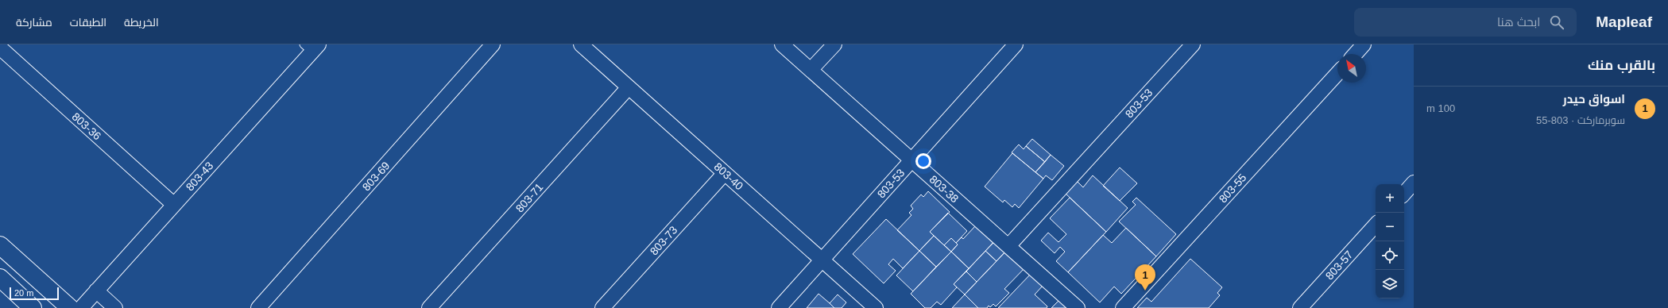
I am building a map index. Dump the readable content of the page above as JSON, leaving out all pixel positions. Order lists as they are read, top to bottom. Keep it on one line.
{"streets":{"street":["803-53","803-36","803-43","803-69","803-40","803-55","803-38","803-71","803-73","803-57"]},"crossings":[["803-53","803-40"],["803-53","803-38"],["803-36","803-43"],["803-40","803-71"],["803-40","803-73"]],"scale_bar":"20 m","north":"top left","page":{"header":"Mapleaf","search":"ابحث هنا","nav":["الخريطة","الطبقات","مشاركة"],"heading":"بالقرب منك","list":[{"mark":"1","name":"اسواق حيدر","note":"سوبرماركت · 803-55","value":"100 m"}],"map_buttons":["+","−"],"pins":"1","scale":"20 m"}}
